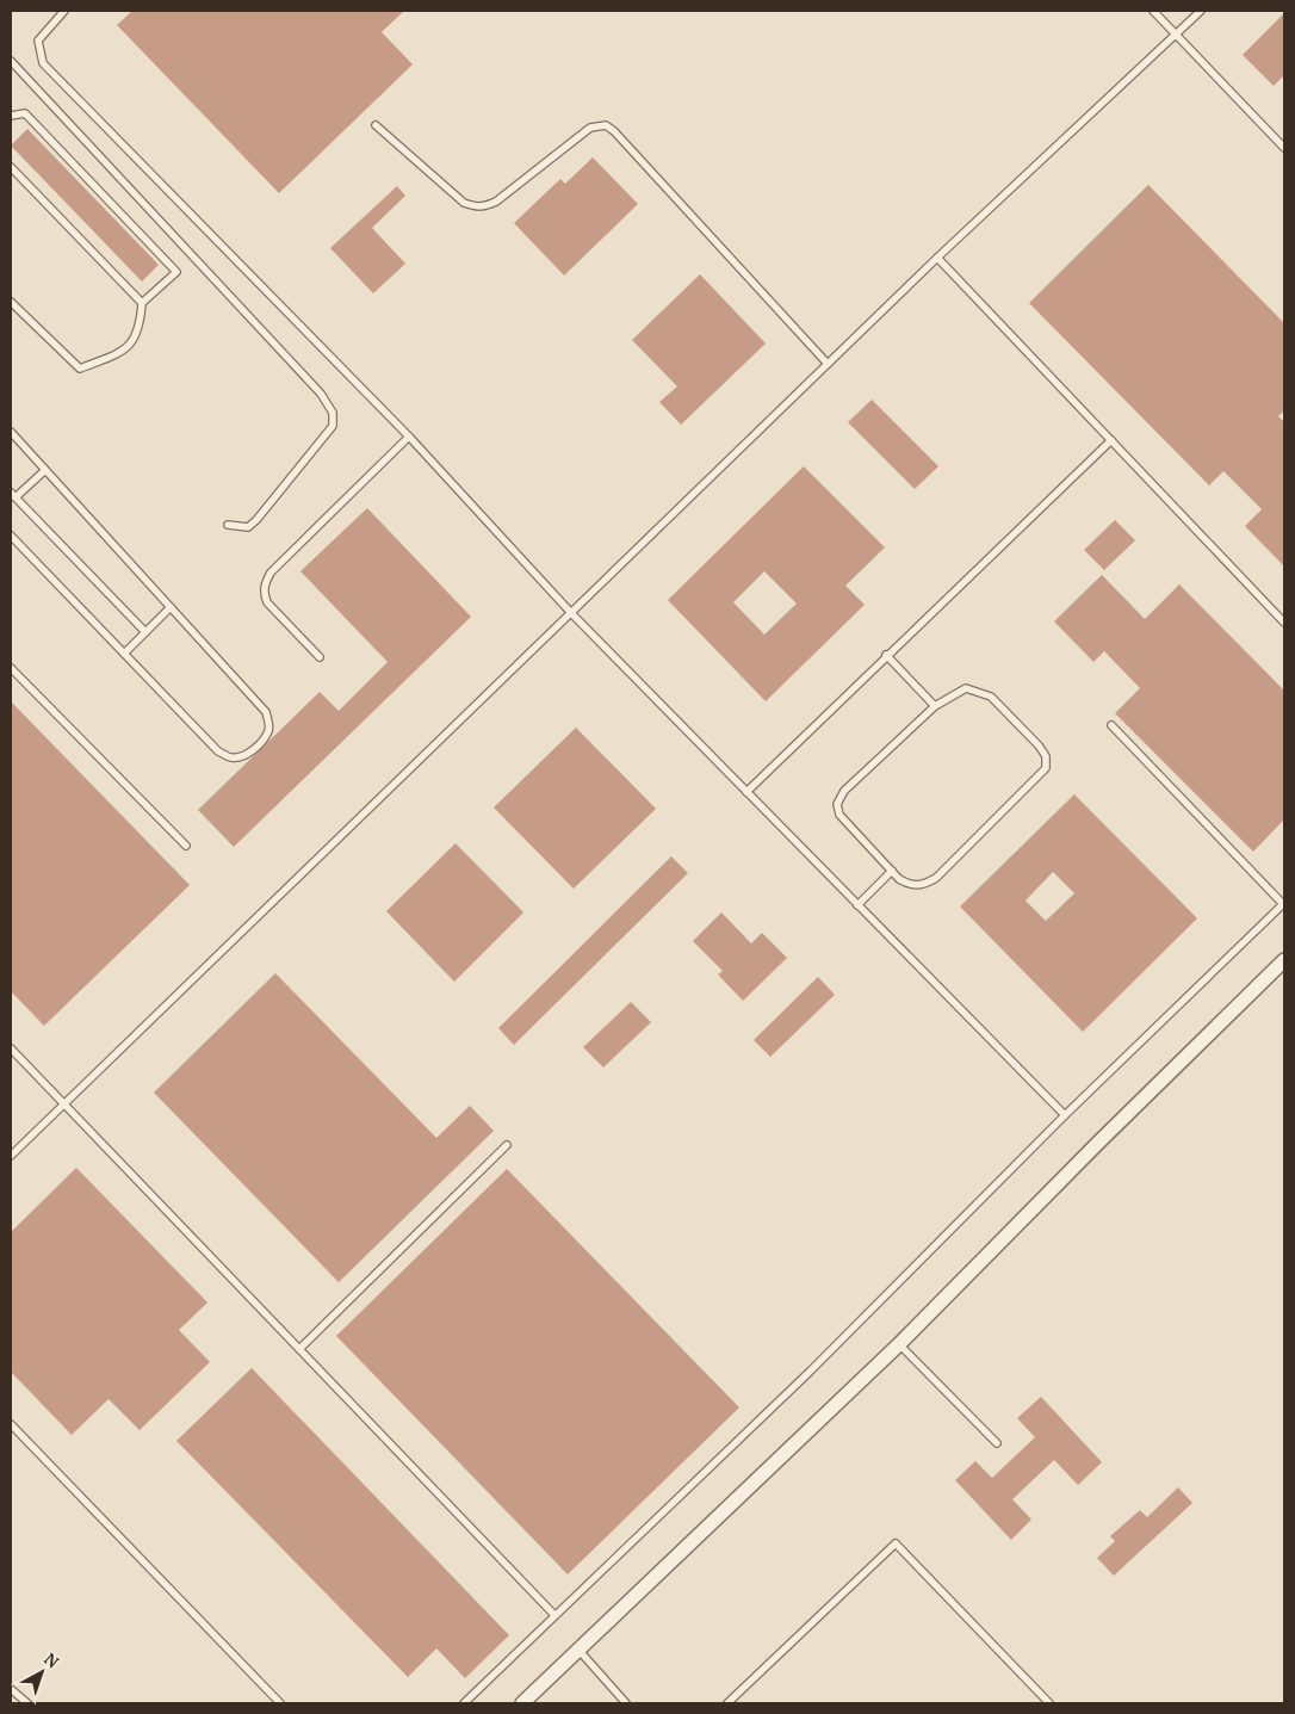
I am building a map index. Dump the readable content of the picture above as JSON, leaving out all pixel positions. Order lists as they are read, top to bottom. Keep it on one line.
{"north":"top right"}
